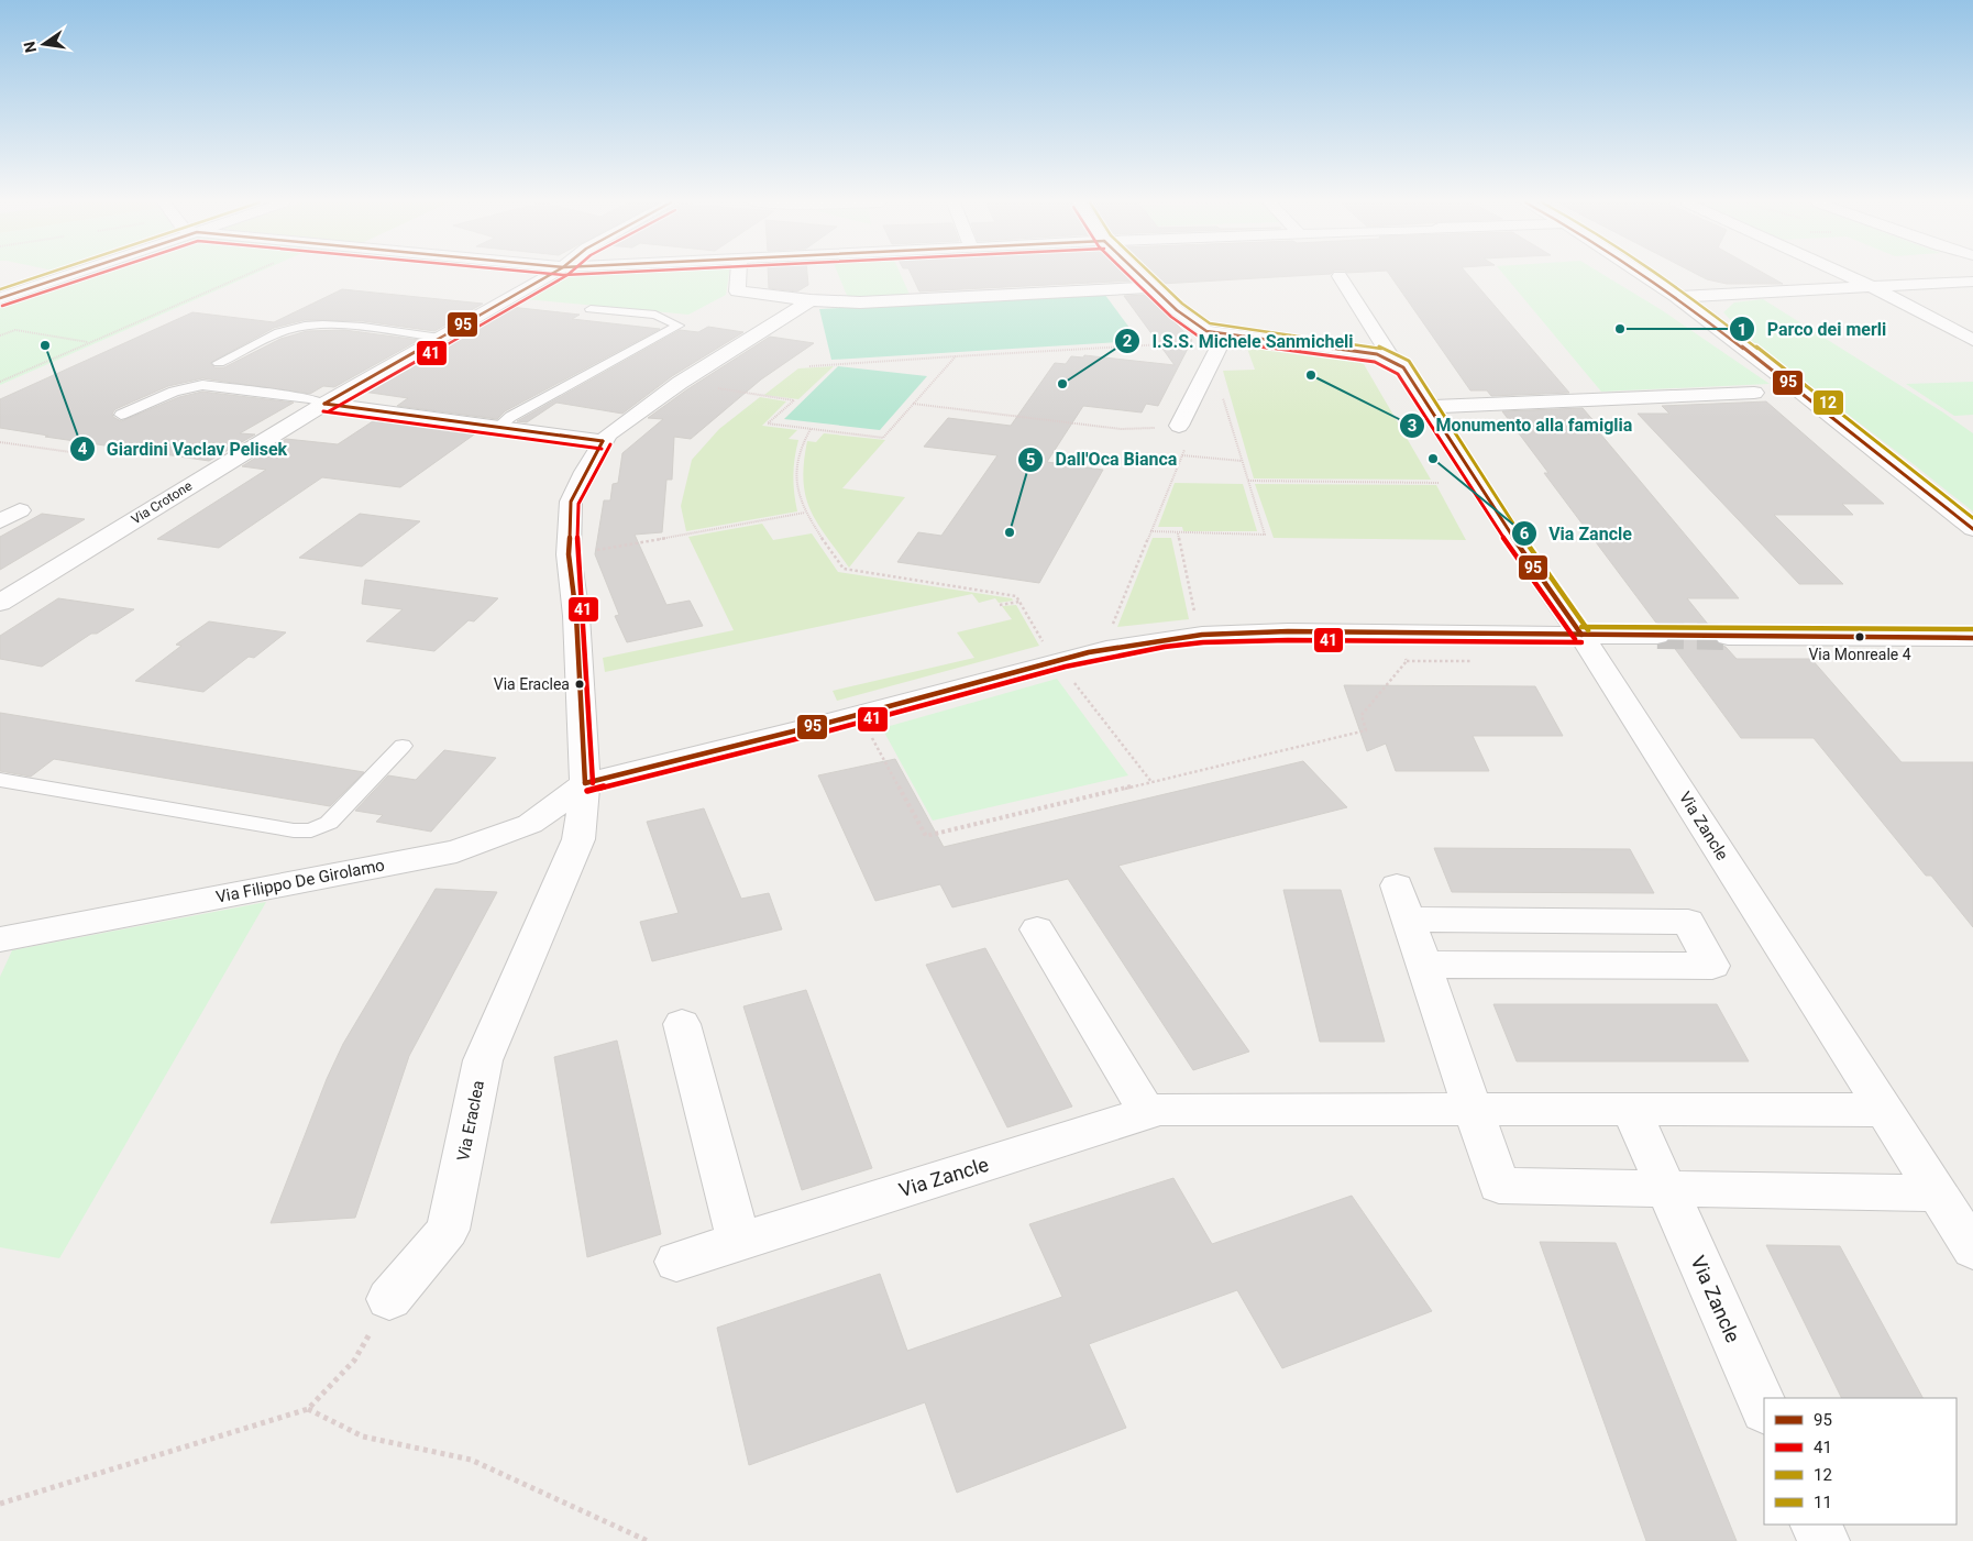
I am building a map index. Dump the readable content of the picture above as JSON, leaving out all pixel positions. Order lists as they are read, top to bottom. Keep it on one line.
{"streets":{"street":["Via Crotone","Via Zancle","Via Filippo De Girolamo","Via Eraclea"]},"crossings":[["Via Filippo De Girolamo","Via Eraclea"]],"places":["Parco dei merli","Giardini Vaclav Pelisek","Monumento alla famiglia","I.S.S. Michele Sanmicheli","Via Zancle","Dall'Oca Bianca","Via Monreale 4","Via Eraclea"],"lines":["transit line 95","transit line 41","transit line 12","transit line 11"],"legend":["95","41","12","11"],"north":"left"}
